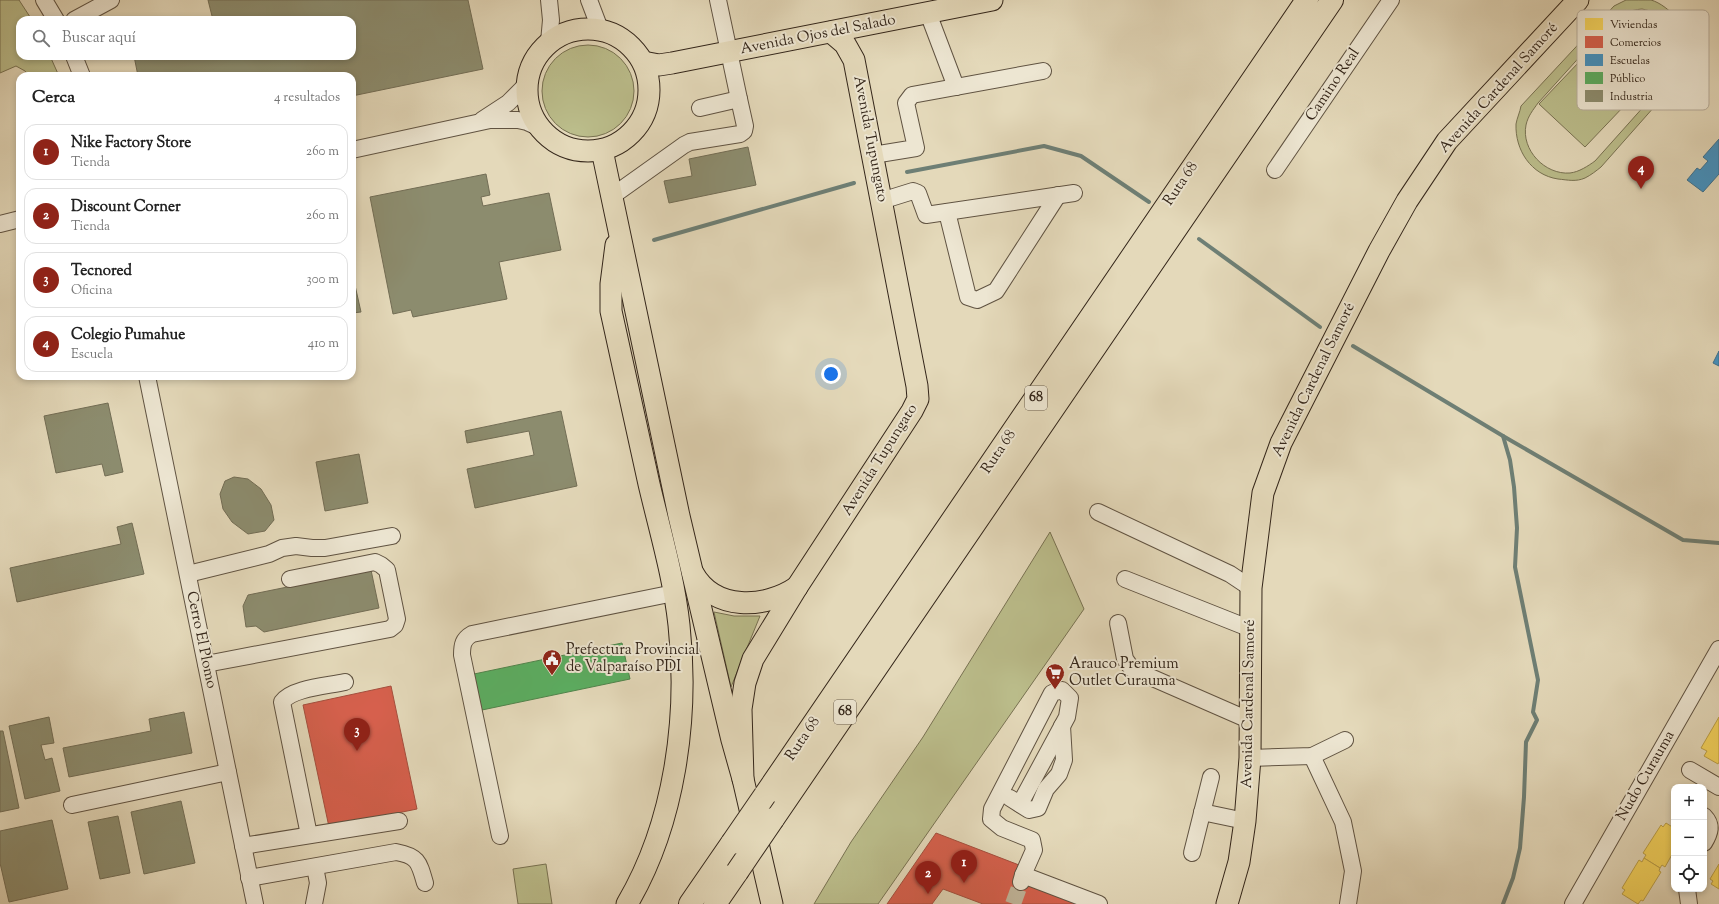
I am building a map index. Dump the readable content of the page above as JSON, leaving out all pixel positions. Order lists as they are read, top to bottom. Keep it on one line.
{"streets":{"highway":["Ruta 68","68"],"main road":["Avenida Ojos del Salado","Avenida Cardenal Samoré","Avenida Tupungato"],"street":["Camino Real","Cerro El Plomo","Nudo Curauma"]},"crossings":[["Avenida Ojos del Salado","Avenida Tupungato"]],"places":{"public building":["Prefectura Provincial de Valparaíso PDI"],"supermarket":["Arauco Premium Outlet Curauma"]},"legend":["Viviendas","Comercios","Escuelas","Público","Industria"],"page":{"search":"Buscar aquí","heading":["Cerca","4 resultados"],"list":[{"mark":"1","name":"Nike Factory Store","note":"Tienda","value":"260 m"},{"mark":"2","name":"Discount Corner","note":"Tienda","value":"260 m"},{"mark":"3","name":"Tecnored","note":"Oficina","value":"300 m"},{"mark":"4","name":"Colegio Pumahue","note":"Escuela","value":"410 m"}],"pins":["4","3","1","2"],"map_buttons":["+","−"]}}
